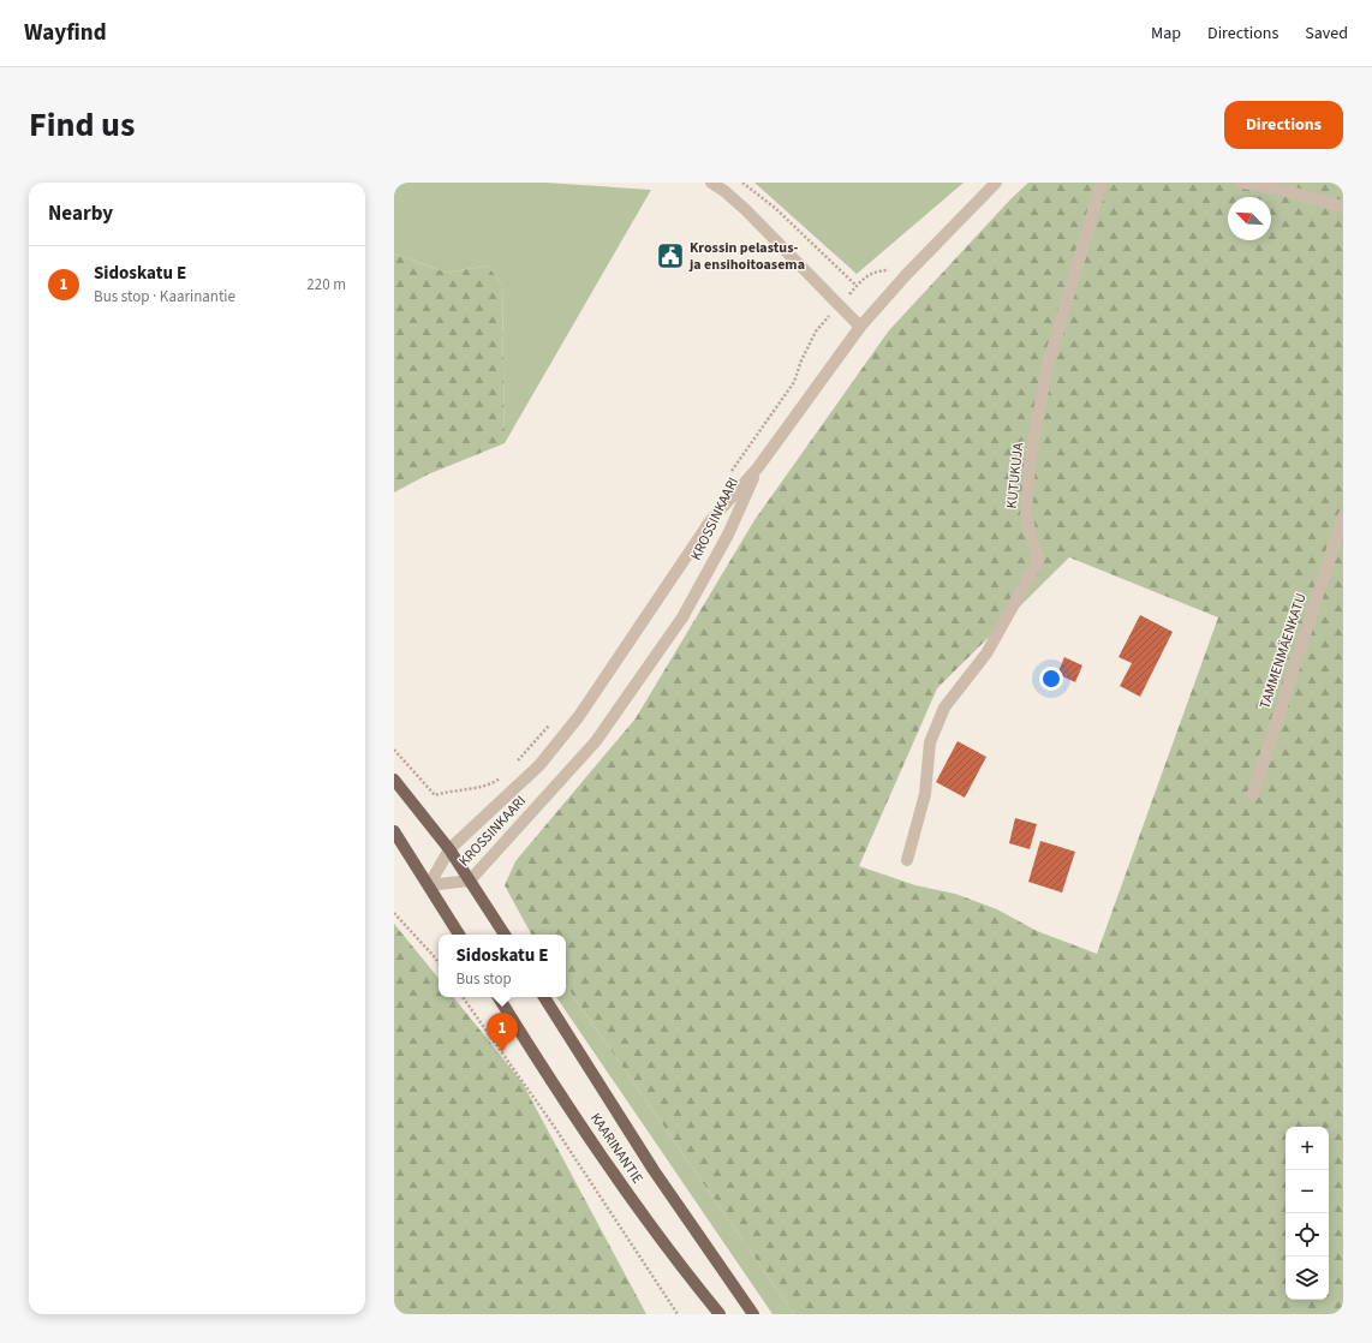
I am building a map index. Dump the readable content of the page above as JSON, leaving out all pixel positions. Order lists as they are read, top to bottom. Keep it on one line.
{"streets":{"main road":["KAARINANTIE"],"street":["KUTUKUJA","KROSSINKAARI","TAMMENMÄENKATU"]},"places":{"public building":["Krossin pelastus- ja ensihoitoasema"]},"north":"top left","page":{"header":"Wayfind","nav":["Map","Directions","Saved"],"title":"Find us","buttons":"Directions","heading":"Nearby","list":[{"mark":"1","name":"Sidoskatu E","note":"Bus stop · Kaarinantie","value":"220 m"}],"popup":["Sidoskatu E","Bus stop"],"pins":"1","map_buttons":["+","−"]}}
